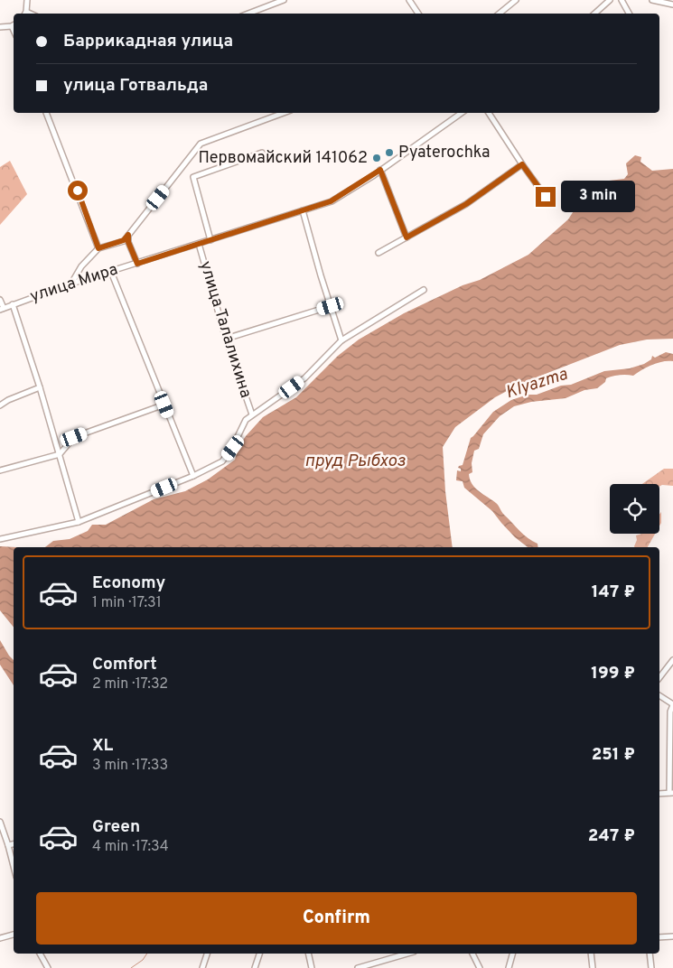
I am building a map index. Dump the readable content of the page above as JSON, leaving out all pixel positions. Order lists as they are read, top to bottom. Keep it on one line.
{"streets":{"street":["улица Мира","улица Талалихина"]},"crossings":[["улица Мира","улица Талалихина"]],"water":["Klyazma","пруд Рыбхоз"],"places":["Pyaterochka","Первомайский 141062"],"page":{"banner":["Баррикадная улица","улица Готвальда"],"bubble":"3 min","list":[{"name":"Economy","note":"1 min · 17:31","value":"147 ₽"},{"name":"Comfort","note":"2 min · 17:32","value":"199 ₽"},{"name":"XL","note":"3 min · 17:33","value":"251 ₽"},{"name":"Green","note":"4 min · 17:34","value":"247 ₽"}],"buttons":"Confirm"}}
